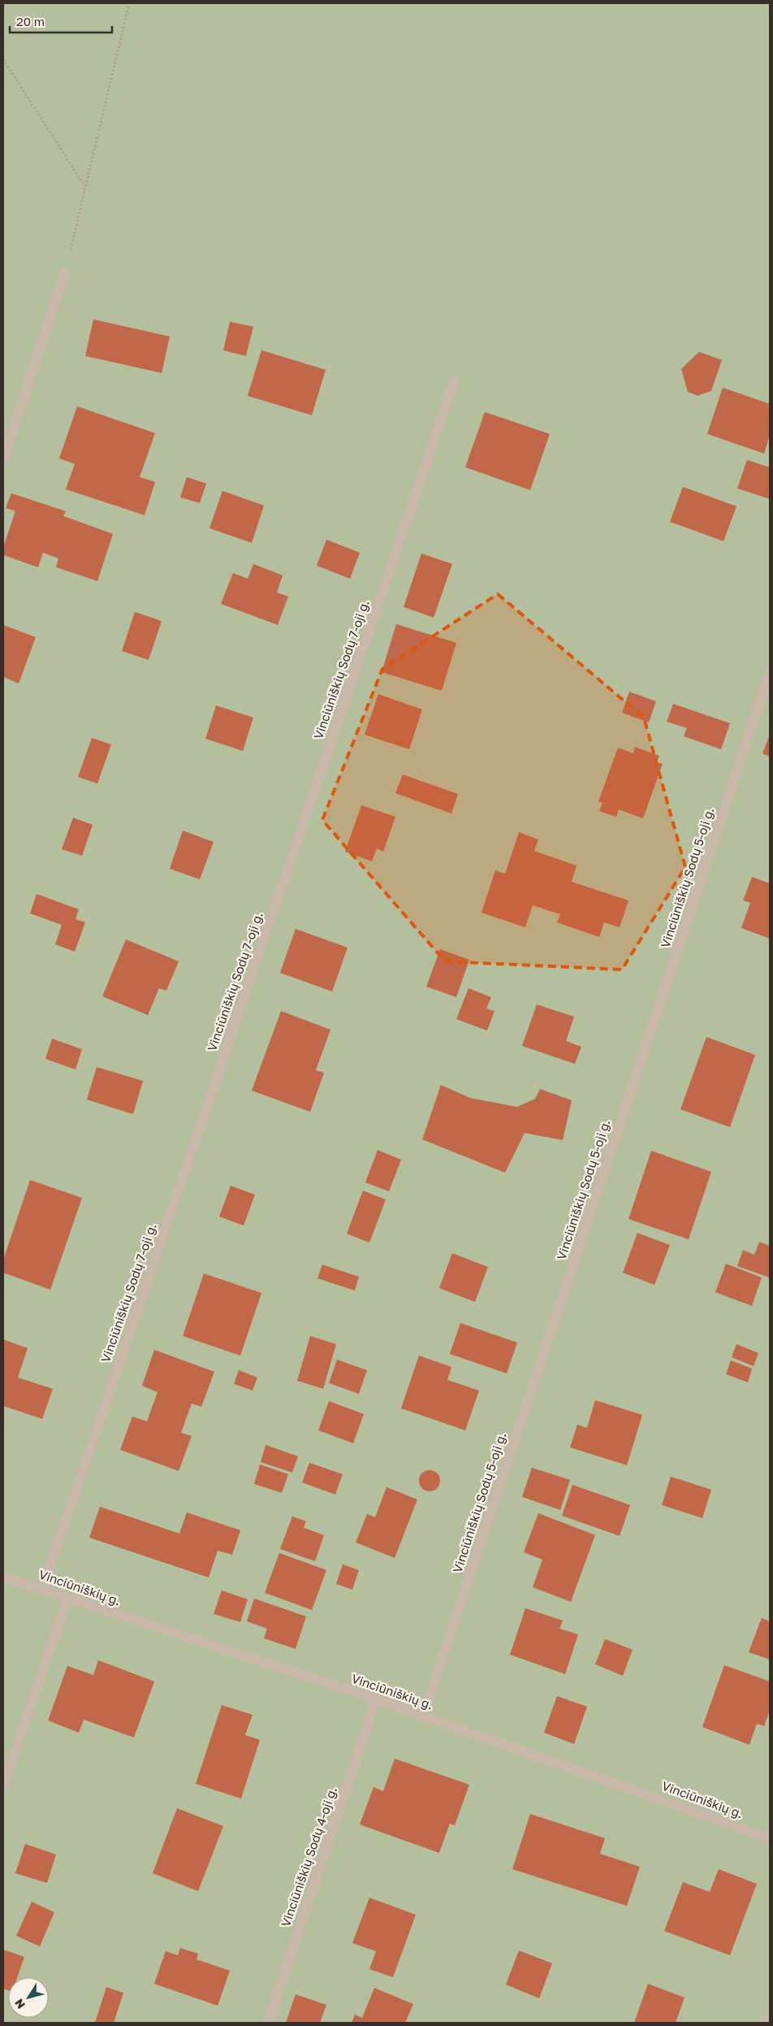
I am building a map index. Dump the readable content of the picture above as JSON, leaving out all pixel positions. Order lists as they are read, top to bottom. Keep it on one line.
{"streets":{"street":["Vinciūniškių Sodų 7-oji g.","Vinciūniškių Sodų 5-oji g.","Vinciūniškių g.","Vinciūniškių Sodų 4-oji g."]},"crossings":[["Vinciūniškių Sodų 7-oji g.","Vinciūniškių g."],["Vinciūniškių Sodų 5-oji g.","Vinciūniškių g."],["Vinciūniškių g.","Vinciūniškių Sodų 4-oji g."]],"scale_bar":"20 m","north":"bottom left"}
